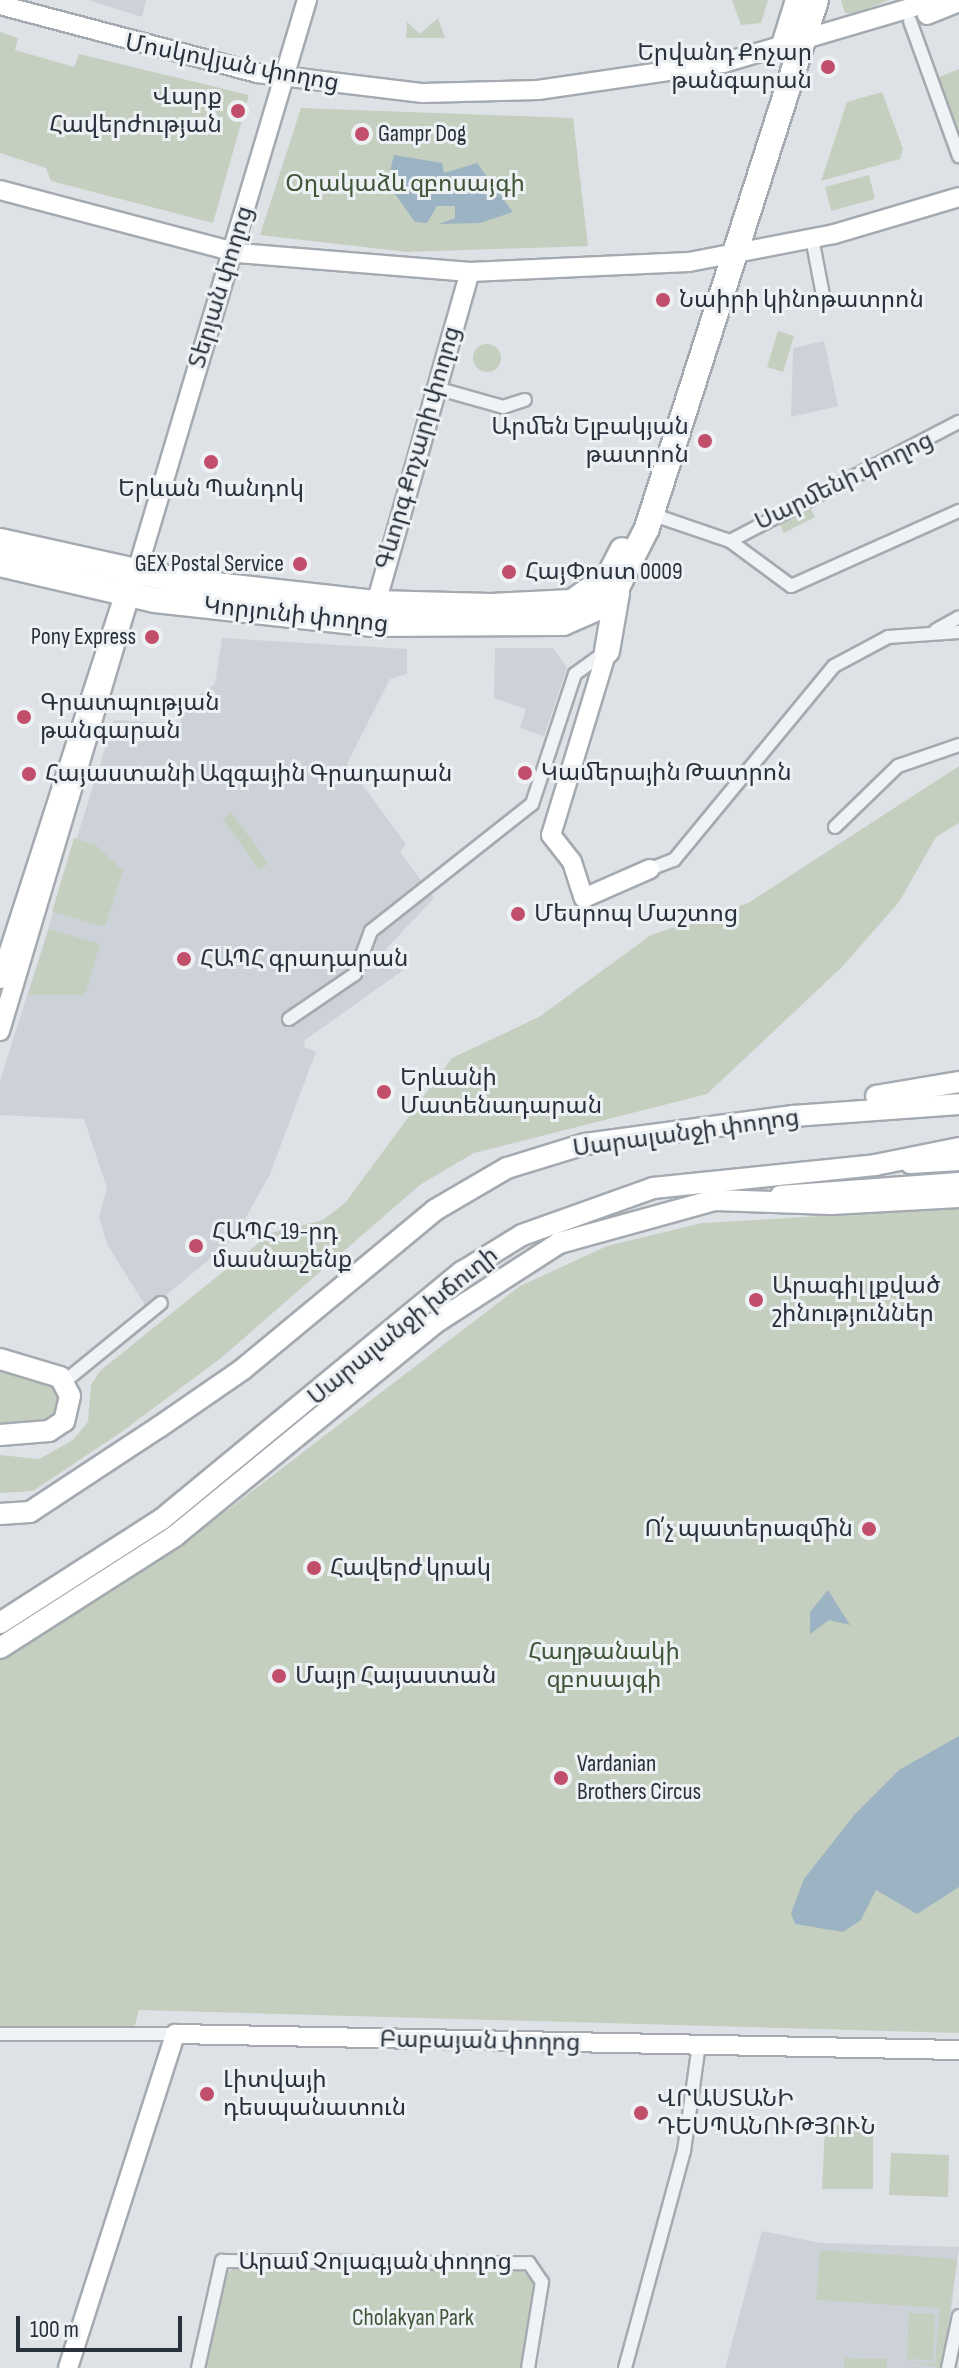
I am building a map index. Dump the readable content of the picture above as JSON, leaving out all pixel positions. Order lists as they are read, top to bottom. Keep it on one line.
{"streets":{"highway":["Կորյունի փողոց"],"main road":["Սարալանջի փողոց","Սարալանջի խճուղի"],"street":["Մոսկովյան փողոց","Տերյան փողոց","Գևորգ Քոչարի փողոց","Սարմենի փողոց","Բաբայան փողոց","Արամ Չոլագյան փողոց"]},"crossings":[["Մոսկովյան փողոց","Տերյան փողոց"],["Տերյան փողոց","Կորյունի փողոց"],["Գևորգ Քոչարի փողոց","Կորյունի փողոց"]],"parks":["Օղակաձև զբոսայգի","Հաղթանակի զբոսայգի","Cholakyan Park"],"places":["Երվանդ Քոչար թանգարան","Վարք Հավերժության","Gampr Dog","Նաիրի կինոթատրոն","Արմեն Ելբակյան թատրոն","Երևան Պանդոկ","GEX Postal Service","ՀայՓոստ 0009","Pony Express","Գրատպության թանգարան","Կամերային Թատրոն","Հայաստանի Ազգային Գրադարան","Մեսրոպ Մաշտոց","ՀԱՊՀ գրադարան","Երևանի Մատենադարան","ՀԱՊՀ 19-րդ մասնաշենք","Արագիլ լքված շինություններ","Ո՛չ պատերազմին","Հավերժ կրակ","Մայր Հայաստան","Vardanian Brothers Circus","Լիտվայի դեսպանատուն","ՎՐԱՍՏԱՆԻ ԴԵՍՊԱՆՈՒԹՅՈՒՆ"],"scale_bar":"100 m"}
